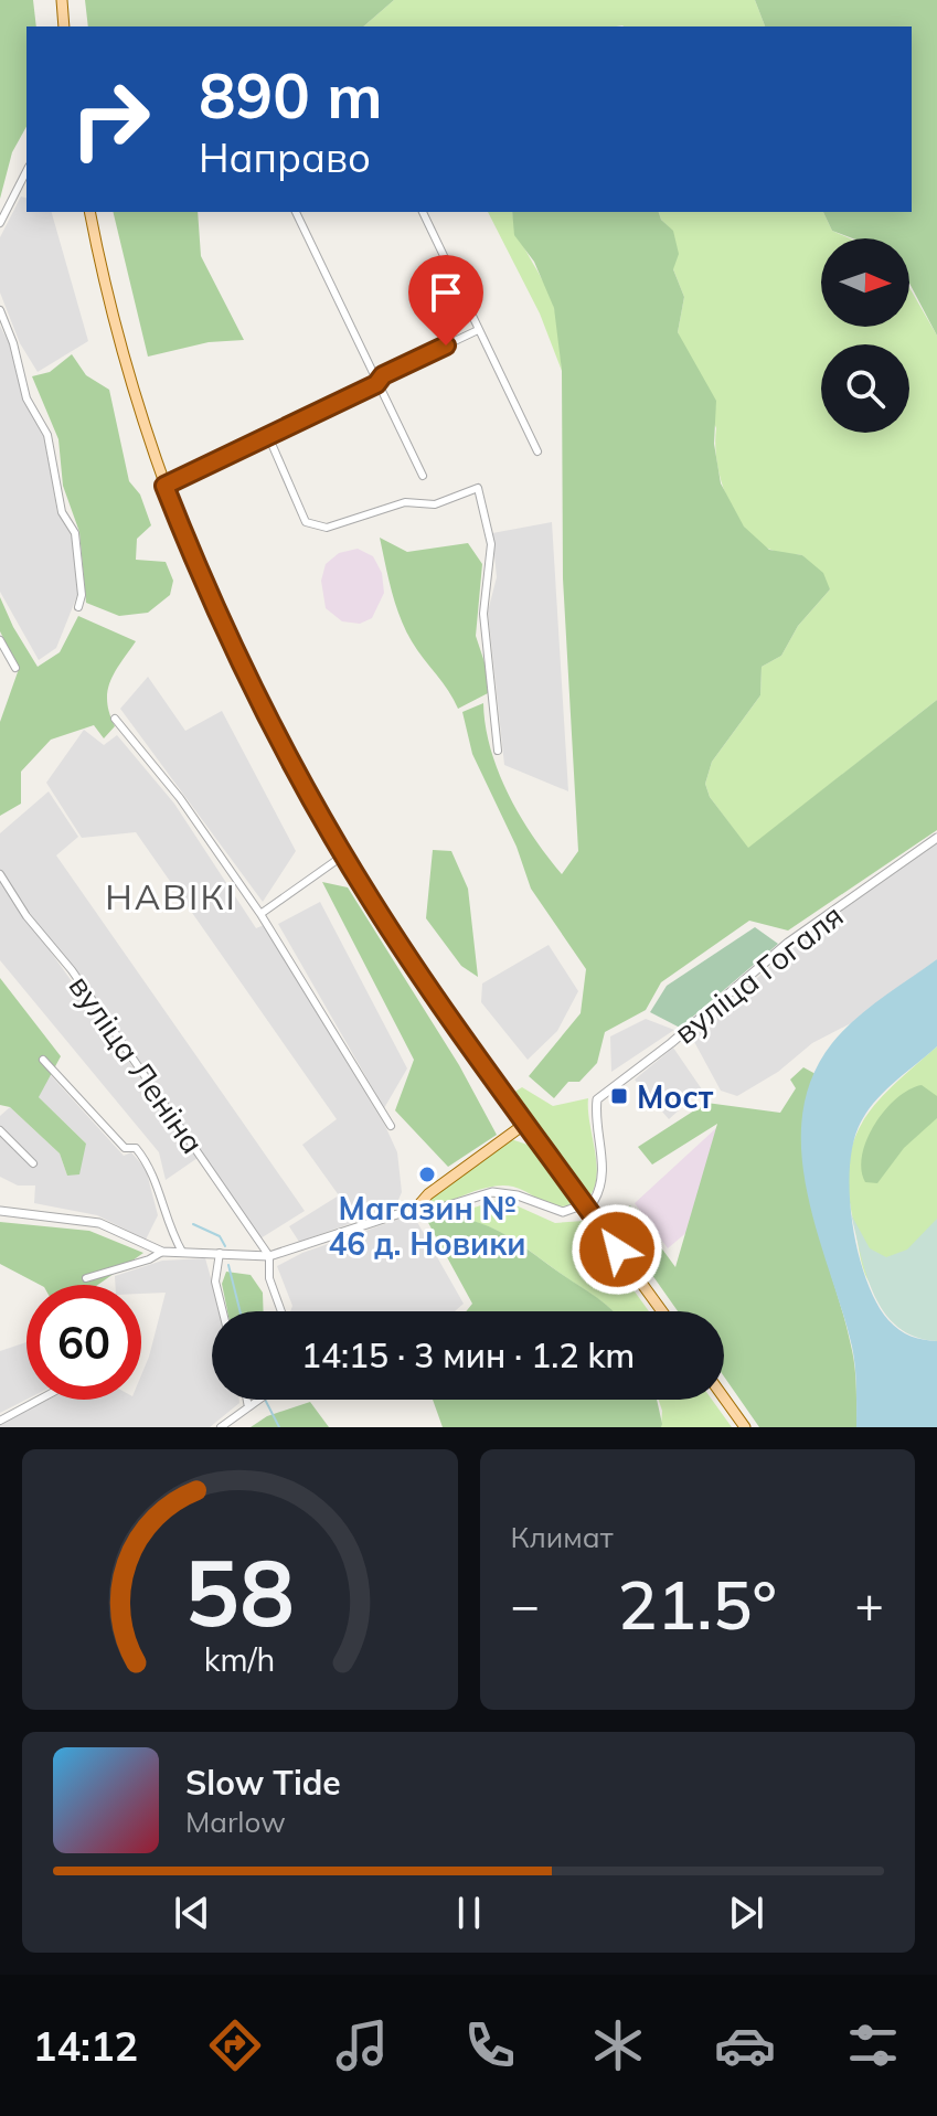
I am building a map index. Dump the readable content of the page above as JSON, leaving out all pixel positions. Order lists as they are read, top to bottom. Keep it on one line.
{"streets":{"street":["вуліца Гогаля","вуліца Леніна"]},"districts":["НАВІКІ"],"places":{"transit":["Мост"],"other":["Магазин № 46 д. Новики"]},"north":"right","page":{"turn":["890 m","Направо"],"limit":"60","trip":"14:15 · 3 мин · 1.2 km","tile":"Климат","heat":["−","21.5°","+"],"song":["Slow Tide","Marlow"],"tabs":"14:12","gauge":["58","km/h"]}}
